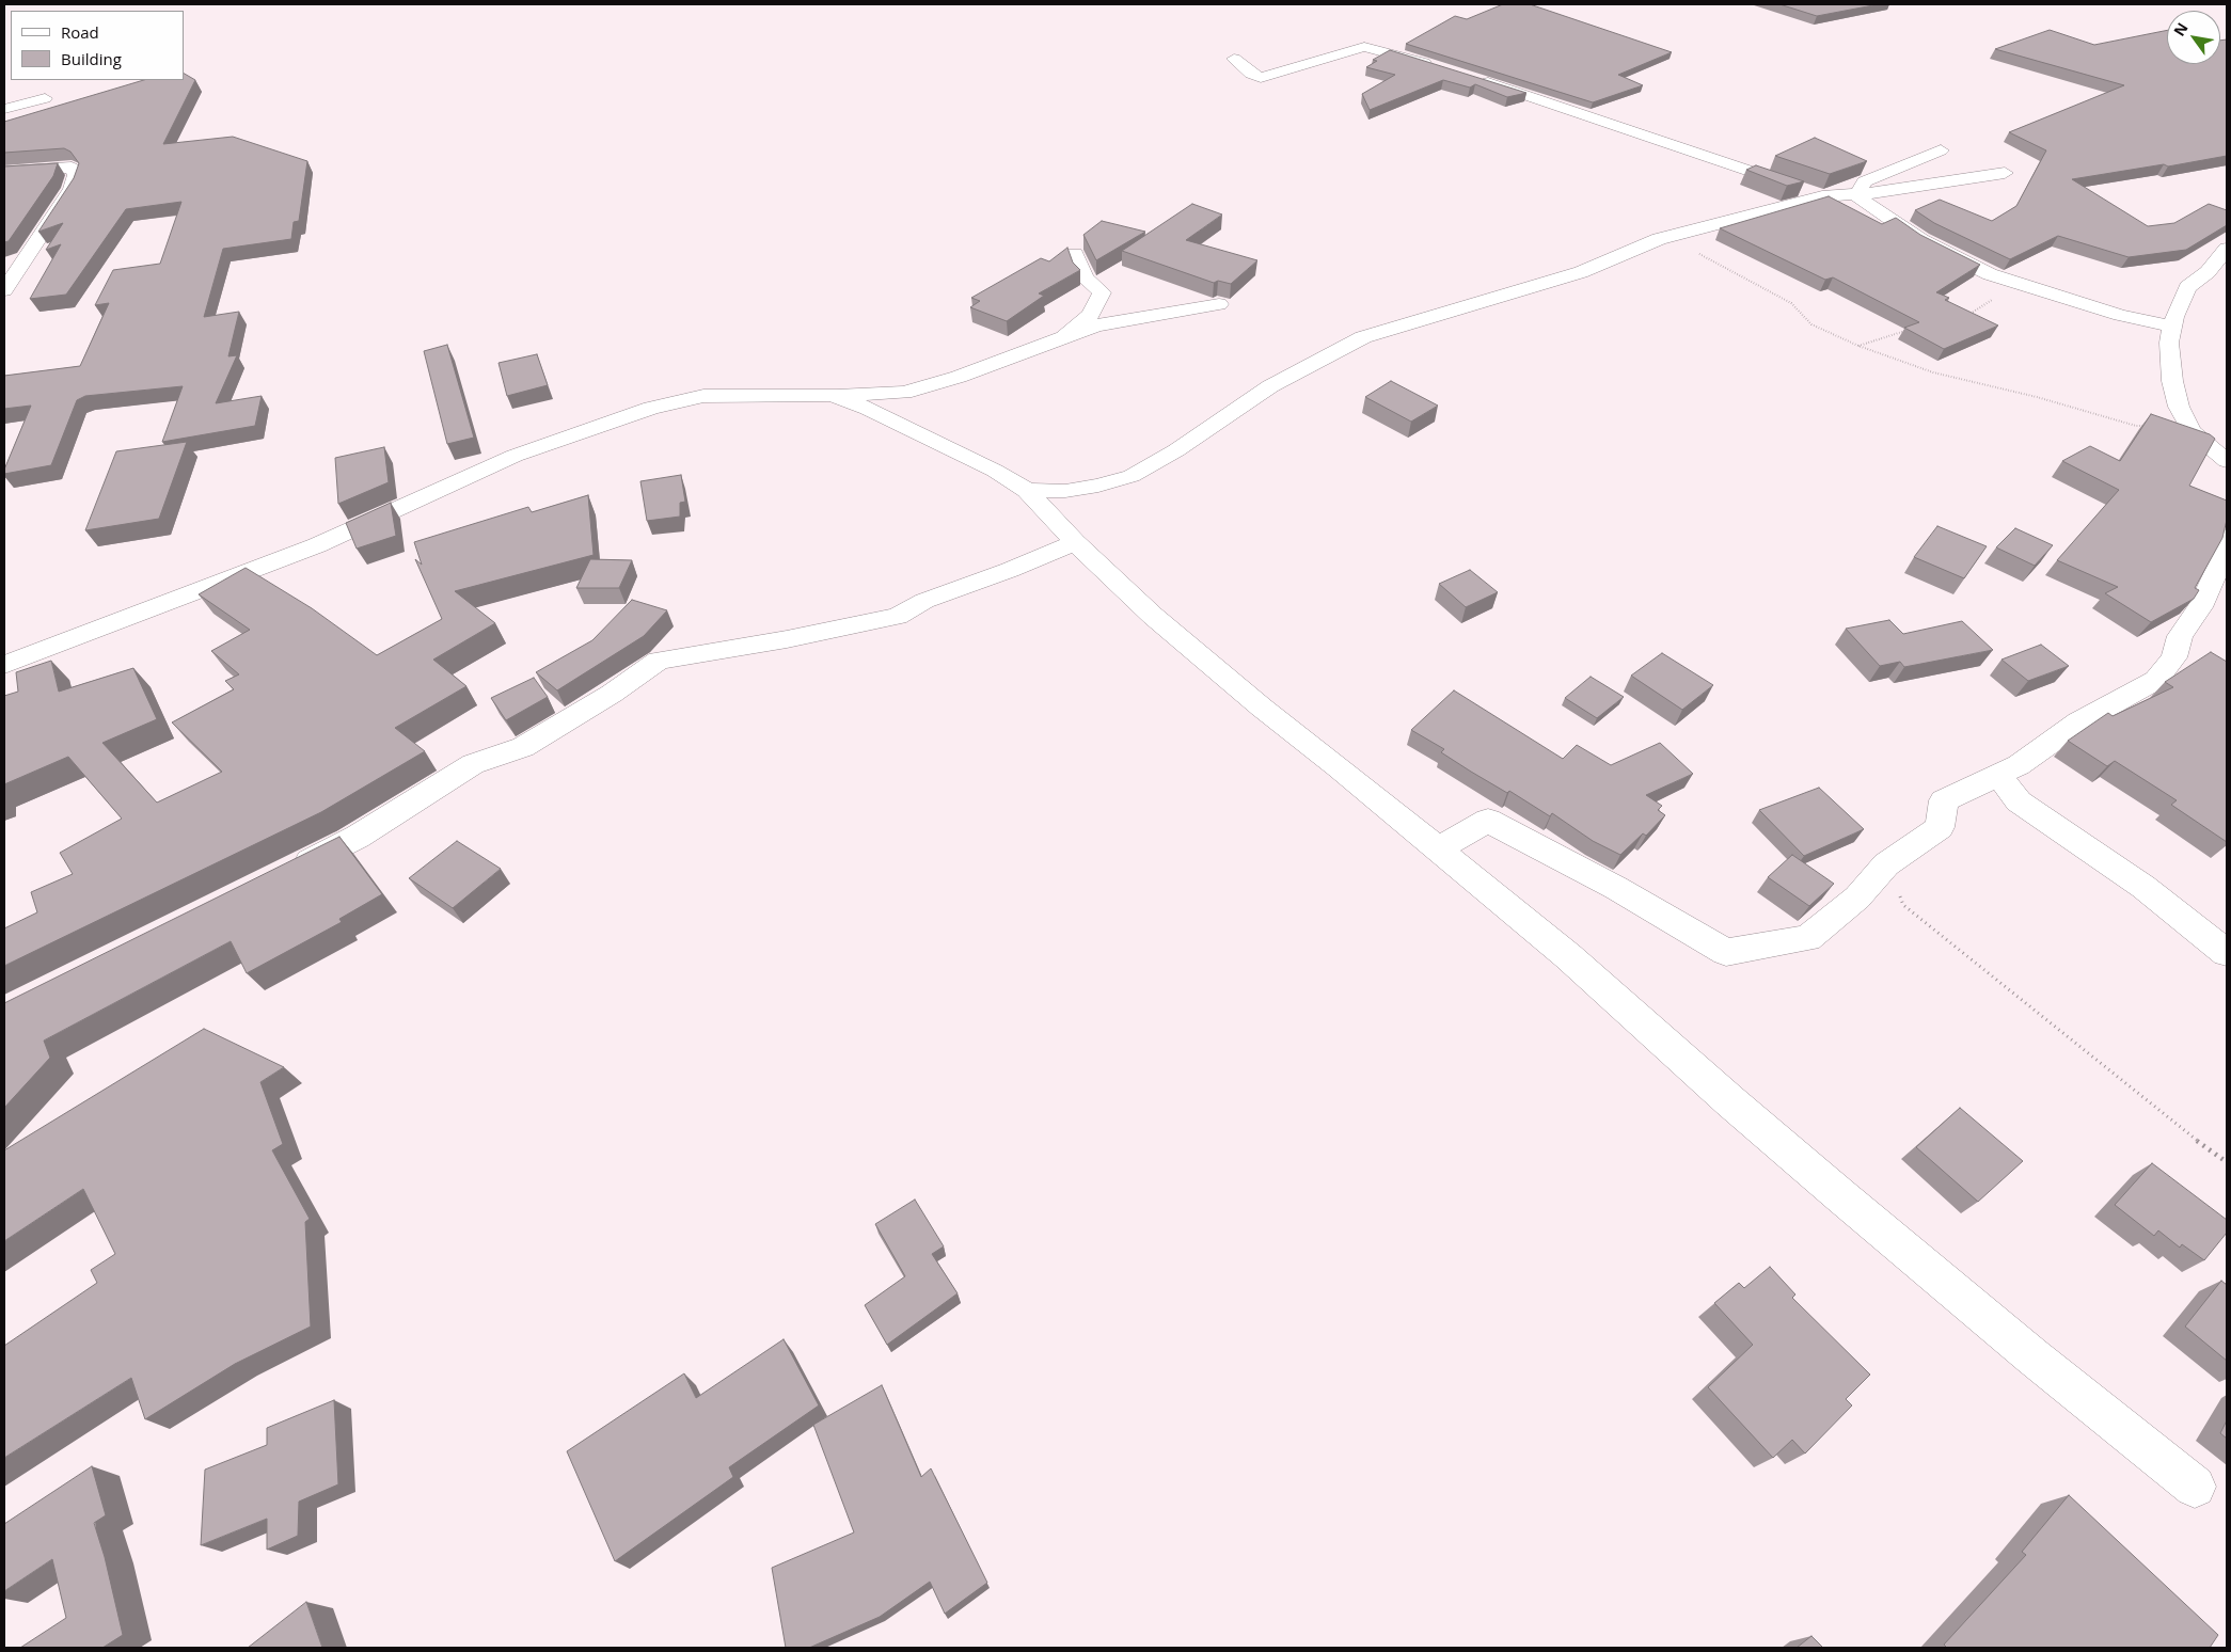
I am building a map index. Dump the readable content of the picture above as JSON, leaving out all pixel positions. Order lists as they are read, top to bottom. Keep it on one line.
{"legend":["Road","Building"],"north":"top left"}
